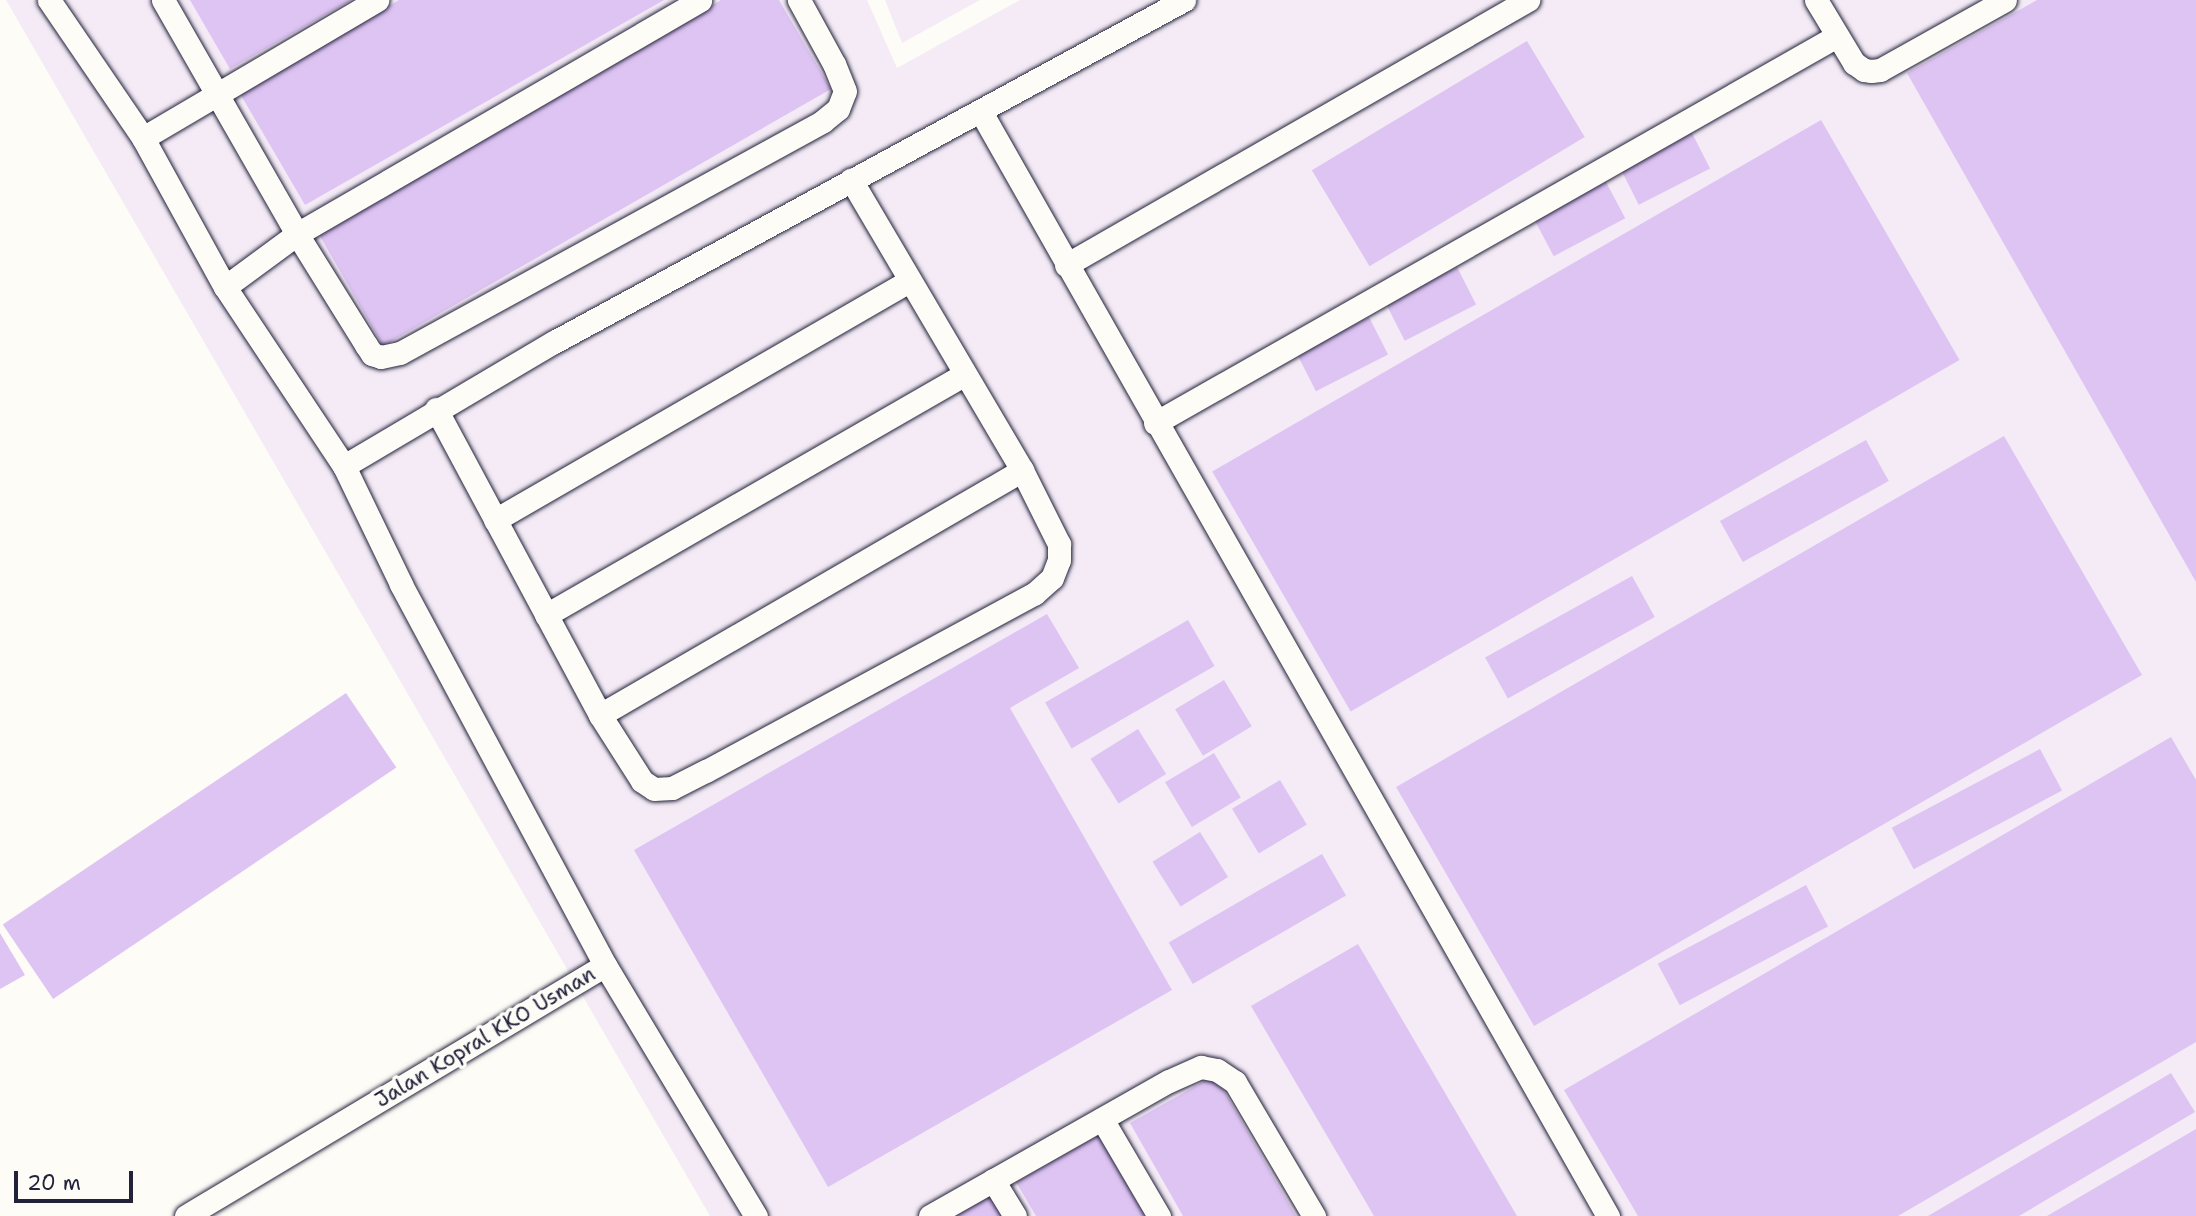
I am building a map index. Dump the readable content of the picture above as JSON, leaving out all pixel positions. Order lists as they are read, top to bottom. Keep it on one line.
{"streets":{"lane":["Jalan Kopral KKO Usman"]},"scale_bar":"20 m"}
